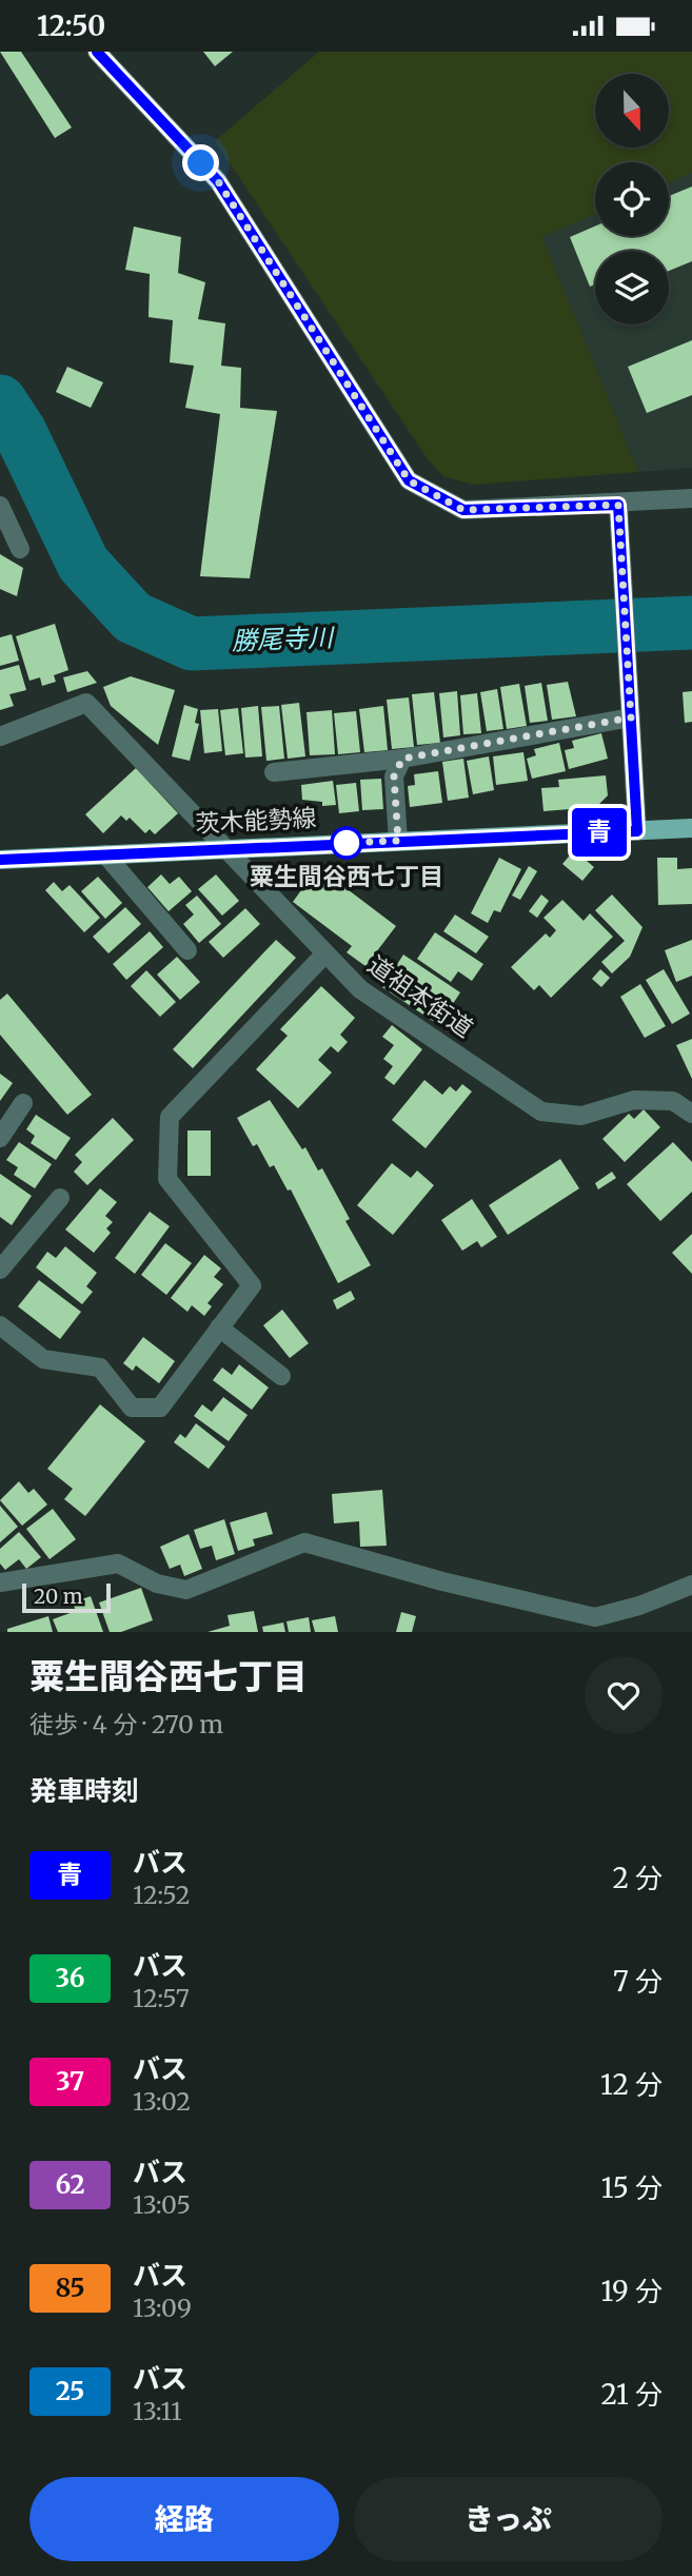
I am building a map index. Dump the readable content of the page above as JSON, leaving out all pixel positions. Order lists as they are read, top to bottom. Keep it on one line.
{"streets":{"main road":["茨木能勢線"],"street":["道祖本街道"]},"crossings":[["茨木能勢線","道祖本街道"]],"water":["勝尾寺川"],"places":["粟生間谷西七丁目"],"lines":["bus line 青"],"scale_bar":"20 m","north":"bottom","page":{"status":"12:50","on_map":"青","scale":"20 m","heading":[["粟生間谷西七丁目","徒歩 · 4 分 · 270 m"],"発車時刻"],"list":[{"mark":"青","name":"バス","note":"12:52","value":"2 分"},{"mark":"36","name":"バス","note":"12:57","value":"7 分"},{"mark":"37","name":"バス","note":"13:02","value":"12 分"},{"mark":"62","name":"バス","note":"13:05","value":"15 分"},{"mark":"85","name":"バス","note":"13:09","value":"19 分"},{"mark":"25","name":"バス","note":"13:11","value":"21 分"}],"buttons":["経路","きっぷ"]}}
